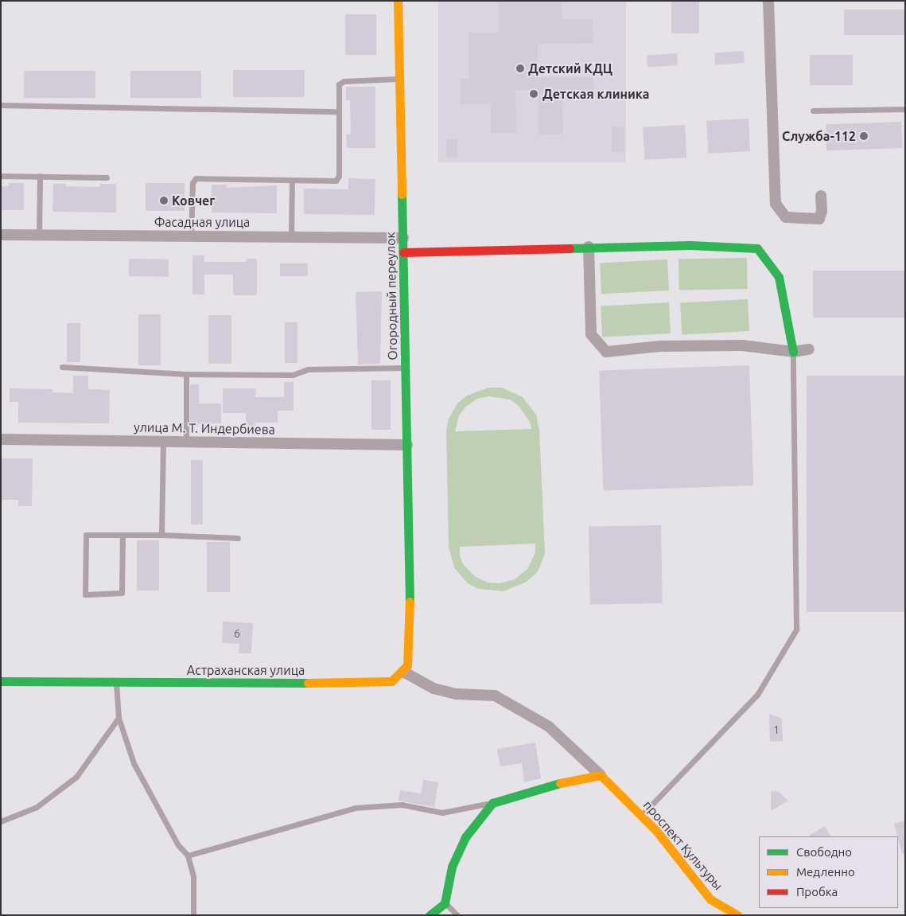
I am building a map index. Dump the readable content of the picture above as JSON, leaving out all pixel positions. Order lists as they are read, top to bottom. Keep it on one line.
{"streets":{"street":["Фасадная улица","Огородный переулок","улица М. Т. Индербиева","Астраханская улица","проспект Культуры"]},"crossings":[["Фасадная улица","Огородный переулок"],["Огородный переулок","улица М. Т. Индербиева"],["Огородный переулок","Астраханская улица"]],"places":["Детский КДЦ","Детская клиника","Служба-112","Ковчег"],"house_numbers":["6","1"],"legend":["Свободно","Медленно","Пробка"]}
